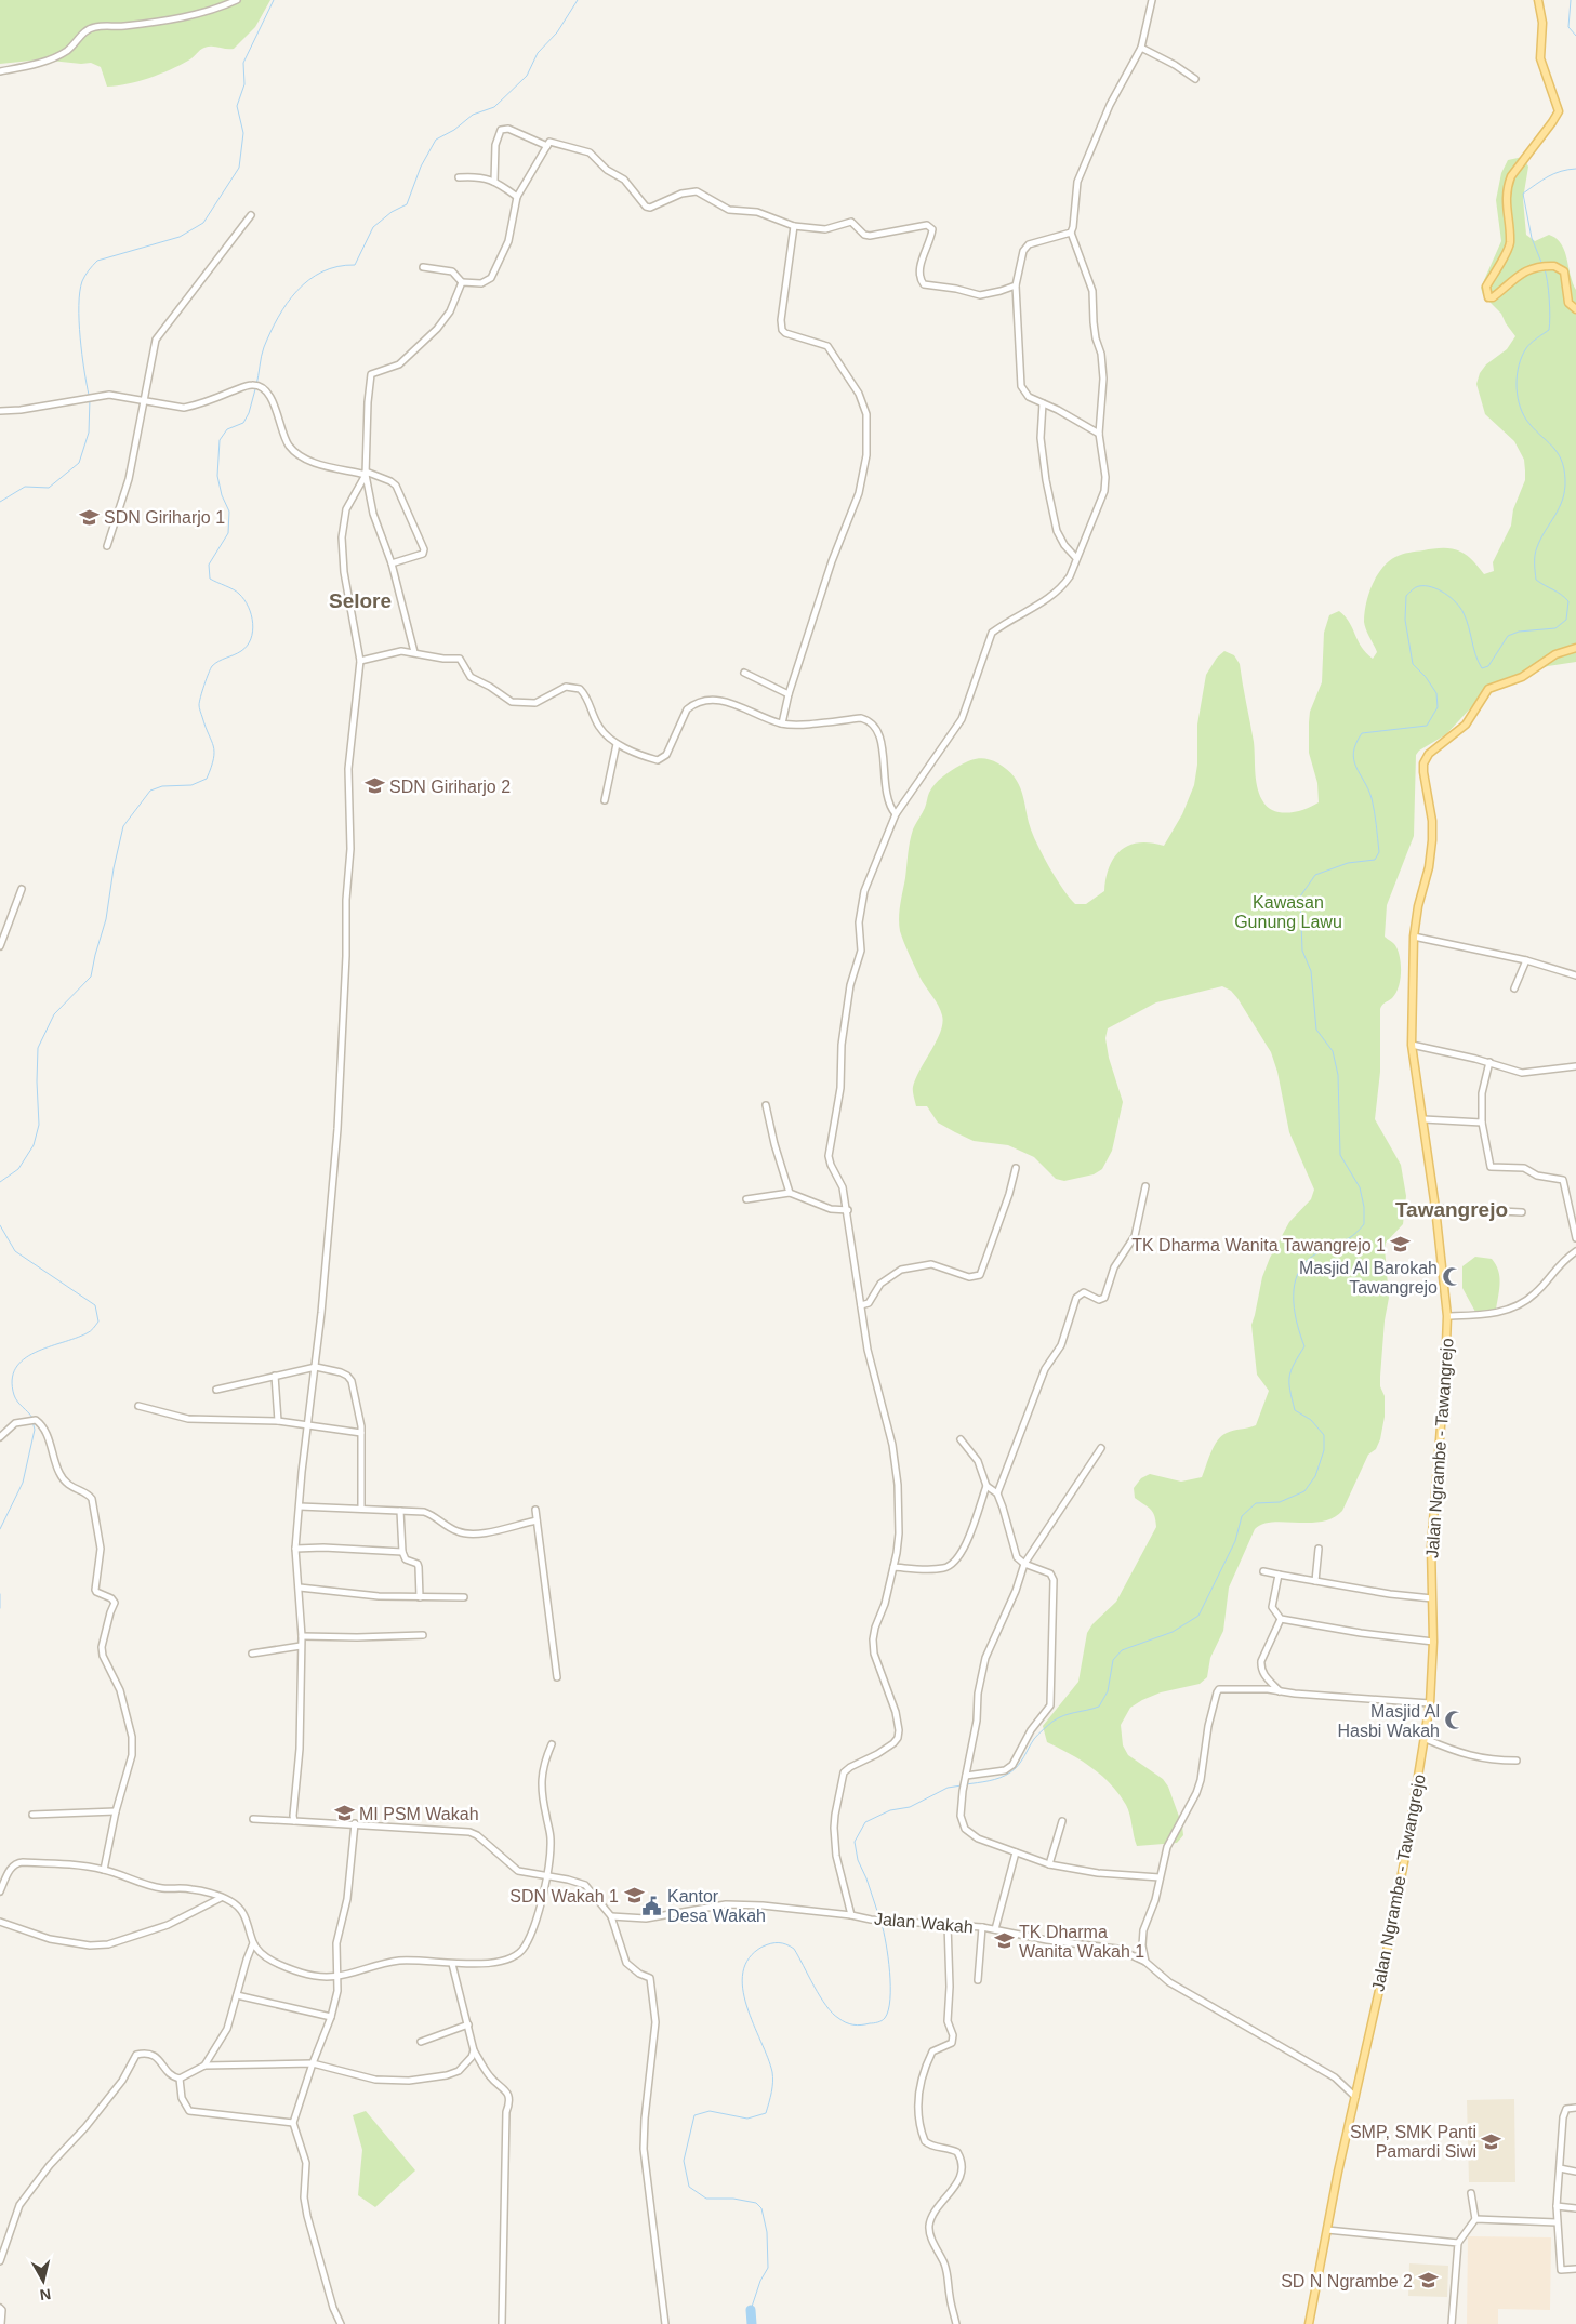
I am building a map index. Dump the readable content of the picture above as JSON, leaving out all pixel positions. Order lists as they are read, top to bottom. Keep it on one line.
{"streets":{"main road":["Jalan Ngrambe - Tawangrejo"],"street":["Jalan Wakah"]},"crossings":[["Jalan Ngrambe - Tawangrejo","Jalan Wakah"]],"districts":["Selore","Tawangrejo"],"parks":["Kawasan Gunung Lawu"],"places":{"school or university":["SDN Giriharjo 1","SDN Giriharjo 2","TK Dharma Wanita Tawangrejo 1","MI PSM Wakah","SDN Wakah 1","TK Dharma Wanita Wakah 1","SMP, SMK Panti Pamardi Siwi","SD N Ngrambe 2"],"mosque":["Masjid Al Barokah Tawangrejo","Masjid Al Hasbi Wakah"],"public building":["Kantor Desa Wakah"]},"north":"bottom"}
